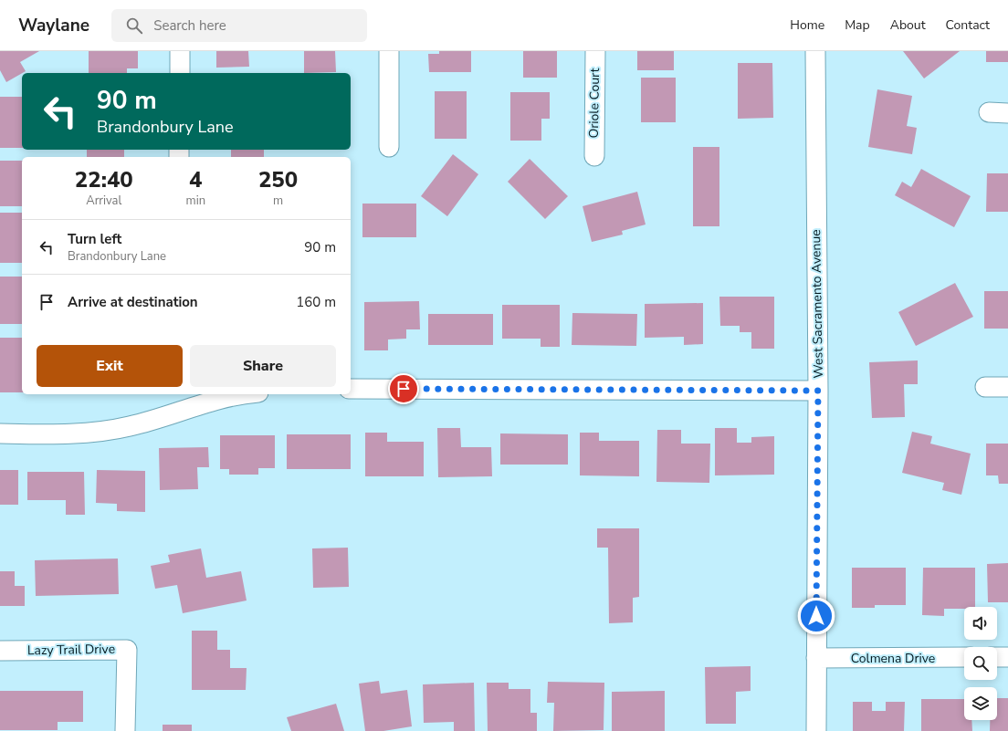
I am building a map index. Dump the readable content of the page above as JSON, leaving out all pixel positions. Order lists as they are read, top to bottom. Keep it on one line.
{"streets":{"street":["Oriole Court","West Sacramento Avenue","Lazy Trail Drive","Colmena Drive"]},"crossings":[["West Sacramento Avenue","Colmena Drive"]],"page":{"header":"Waylane","search":"Search here","nav":["Home","Map","About","Contact"],"turn":["90 m","Brandonbury Lane"],"eta":["22:40","Arrival","4","min","250","m"],"list":[{"name":"Turn left","note":"Brandonbury Lane","value":"90 m"},{"name":"Arrive at destination","value":"160 m"}],"buttons":["Exit","Share"]}}
